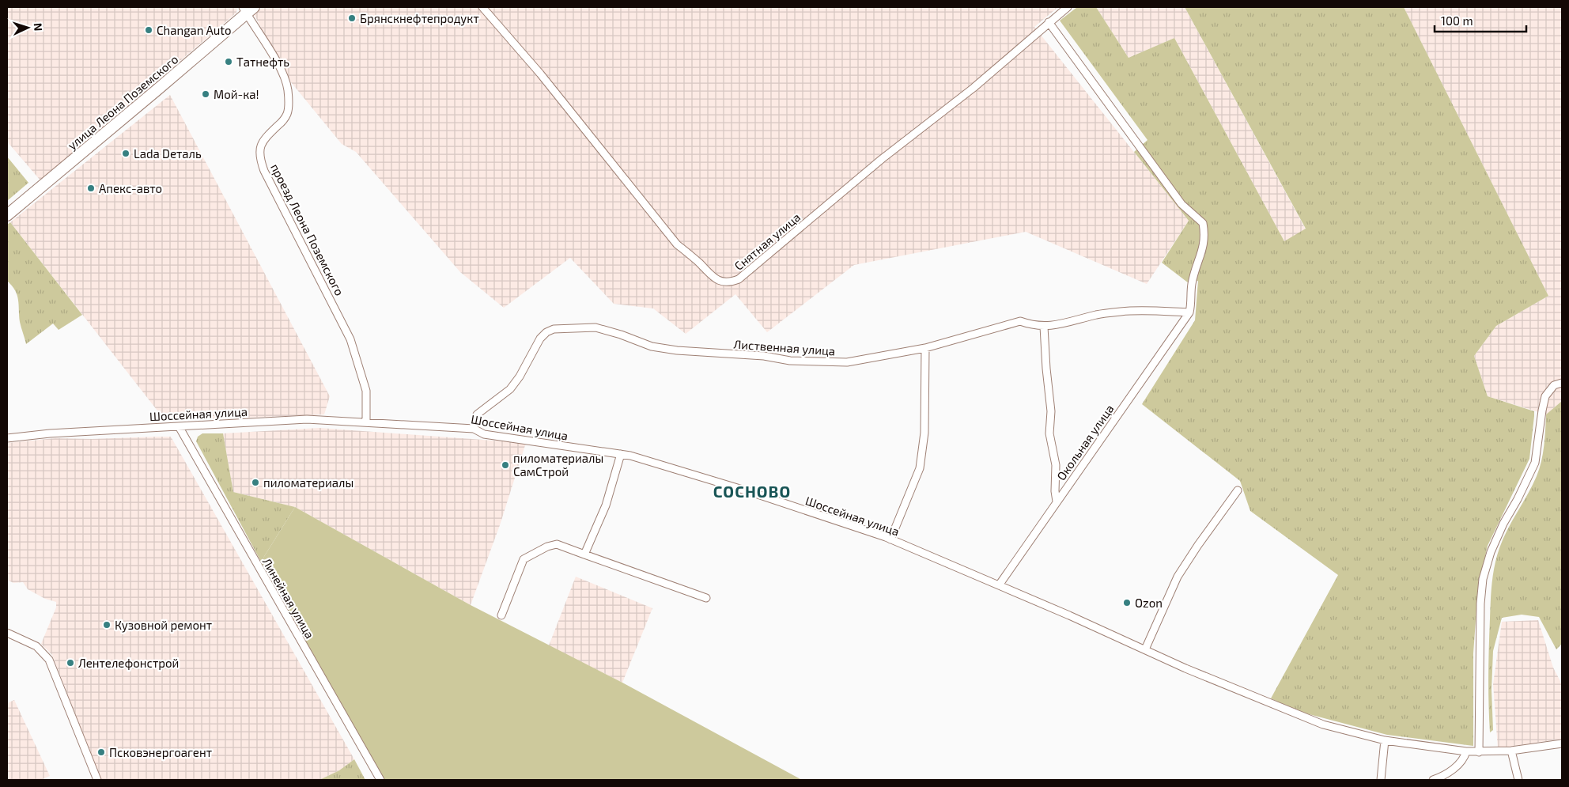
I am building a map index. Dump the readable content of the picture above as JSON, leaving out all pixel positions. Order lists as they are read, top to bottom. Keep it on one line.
{"streets":{"main road":["улица Леона Поземского"],"street":["проезд Леона Поземского","Снятная улица","Лиственная улица","Шоссейная улица","Окольная улица","Линейная улица"]},"crossings":[["улица Леона Поземского","проезд Леона Поземского"],["проезд Леона Поземского","Шоссейная улица"],["Лиственная улица","Шоссейная улица"],["Лиственная улица","Окольная улица"],["Шоссейная улица","Окольная улица"],["Шоссейная улица","Линейная улица"]],"districts":["СОСНОВО"],"places":["Брянскнефтепродукт","Changan Auto","Татнефть","Мой-ка!","Lada Dеталь","Апекс-авто","пиломатериалы СамСтрой","пиломатериалы","Ozon","Кузовной ремонт","Лентелефонстрой","Псковэнергоагент"],"scale_bar":"100 m","north":"right"}
